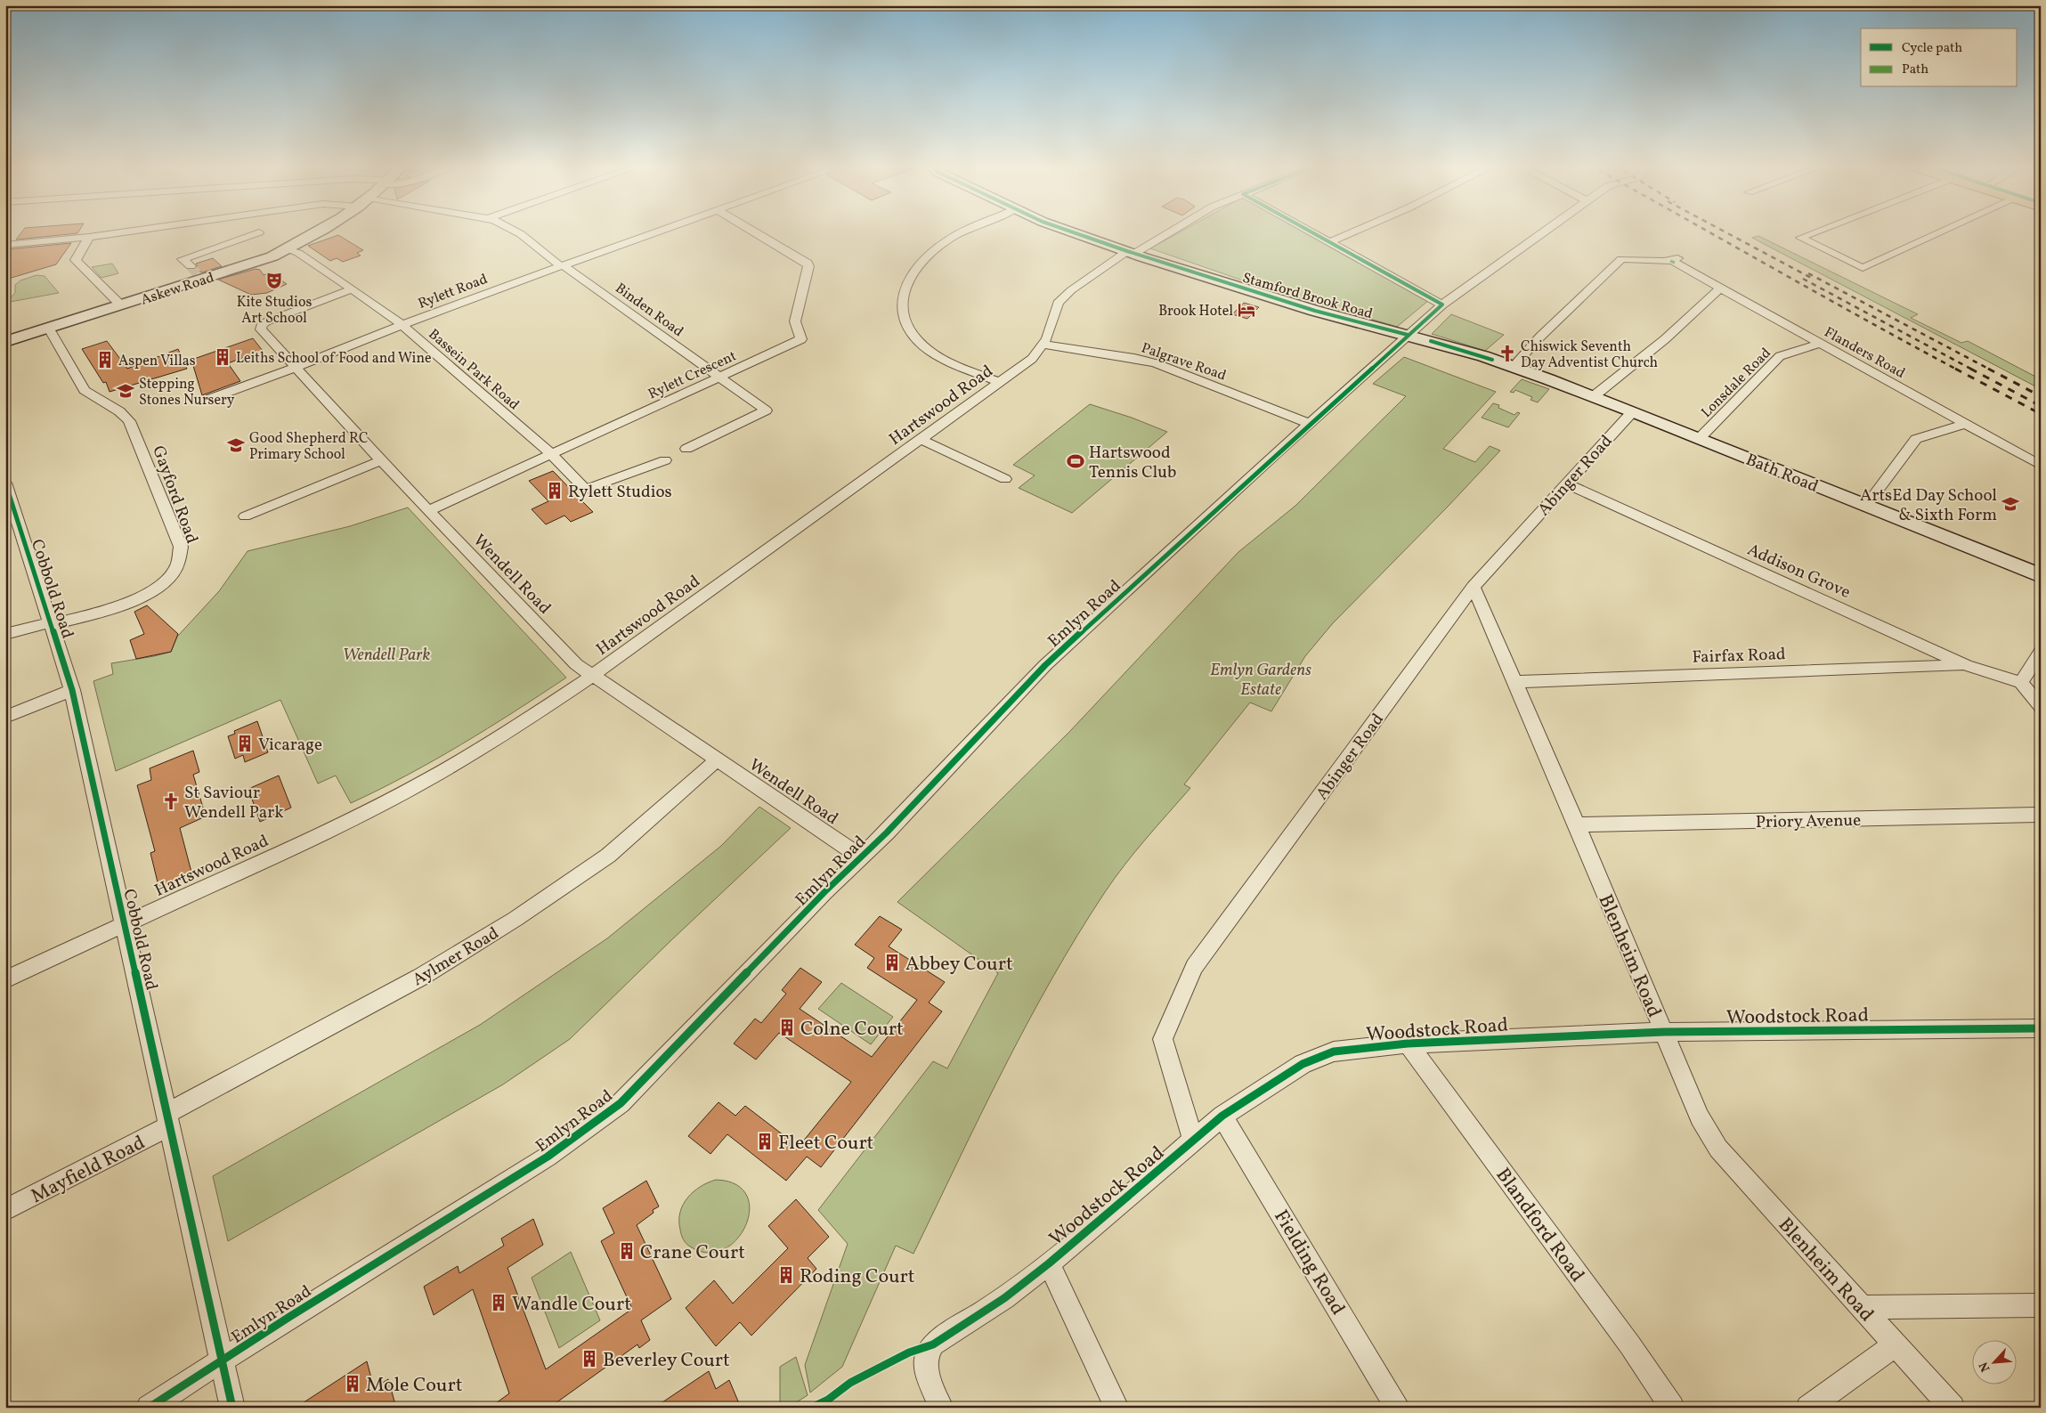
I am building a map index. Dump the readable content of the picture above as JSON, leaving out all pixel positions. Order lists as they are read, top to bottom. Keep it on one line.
{"streets":{"main road":["Askew Road","Stamford Brook Road","Bath Road"],"street":["Rylett Road","Binden Road","Flanders Road","Palgrave Road","Bassein Park Road","Rylett Crescent","Lonsdale Road","Hartswood Road","Abinger Road","Gayford Road","Addison Grove","Wendell Road","Cobbold Road","Emlyn Road","Fairfax Road","Priory Avenue","Aylmer Road","Blenheim Road","Woodstock Road","Mayfield Road","Blandford Road","Fielding Road"]},"crossings":[["Askew Road","Bassein Park Road"],["Askew Road","Gayford Road"],["Rylett Road","Binden Road"],["Rylett Road","Bassein Park Road"],["Rylett Road","Wendell Road"],["Stamford Brook Road","Flanders Road"],["Stamford Brook Road","Hartswood Road"],["Stamford Brook Road","Bath Road"],["Stamford Brook Road","Emlyn Road"],["Binden Road","Rylett Crescent"],["Flanders Road","Lonsdale Road"],["Flanders Road","Bath Road"],["Palgrave Road","Hartswood Road"],["Palgrave Road","Emlyn Road"],["Bassein Park Road","Rylett Crescent"],["Bassein Park Road","Wendell Road"],["Rylett Crescent","Wendell Road"],["Lonsdale Road","Bath Road"],["Hartswood Road","Wendell Road"],["Hartswood Road","Cobbold Road"],["Bath Road","Abinger Road"],["Abinger Road","Addison Grove"],["Abinger Road","Blenheim Road"],["Abinger Road","Woodstock Road"],["Gayford Road","Cobbold Road"],["Addison Grove","Fairfax Road"],["Wendell Road","Emlyn Road"],["Wendell Road","Aylmer Road"],["Cobbold Road","Emlyn Road"],["Cobbold Road","Aylmer Road"],["Cobbold Road","Mayfield Road"],["Fairfax Road","Blenheim Road"],["Priory Avenue","Blenheim Road"],["Aylmer Road","Mayfield Road"],["Blenheim Road","Woodstock Road"],["Woodstock Road","Blandford Road"],["Woodstock Road","Fielding Road"]],"parks":["Wendell Park","Emlyn Gardens Estate"],"places":{"theatre":["Kite Studios Art School"],"hotel":["Brook Hotel"],"church":["Chiswick Seventh Day Adventist Church","St Saviour Wendell Park"],"building":["Leiths School of Food and Wine","Aspen Villas","Rylett Studios","Vicarage","Abbey Court","Colne Court","Fleet Court","Crane Court","Roding Court","Wandle Court","Beverley Court","Mole Court"],"school or university":["Stepping Stones Nursery","Good Shepherd RC Primary School","ArtsEd Day School & Sixth Form"],"sports":["Hartswood Tennis Club"]},"legend":["Cycle path","Path"],"north":"bottom left"}
